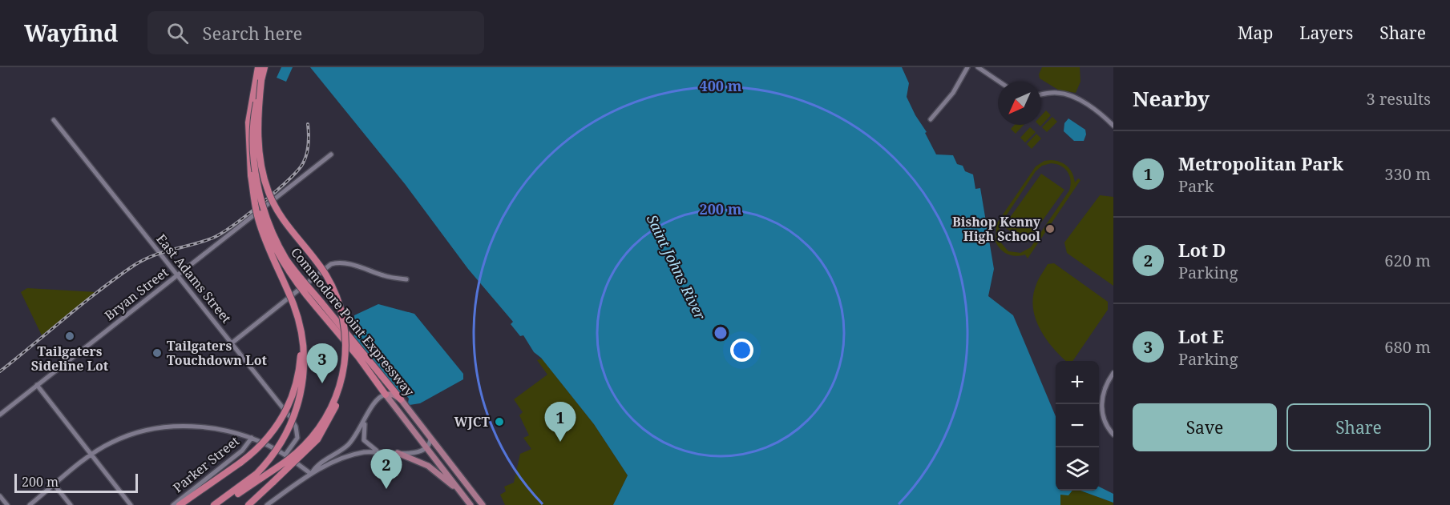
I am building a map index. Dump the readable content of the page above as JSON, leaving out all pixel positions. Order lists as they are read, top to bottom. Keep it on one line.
{"streets":{"highway":["Commodore Point Expressway"],"street":["East Adams Street","Bryan Street","Parker Street"]},"crossings":[["East Adams Street","Bryan Street"]],"water":["Saint Johns River"],"places":["Bishop Kenny High School","Tailgaters Sideline Lot","Tailgaters Touchdown Lot","WJCT"],"scale_bar":"200 m","north":"bottom left","page":{"header":"Wayfind","search":"Search here","nav":["Map","Layers","Share"],"heading":["Nearby","3 results"],"list":[{"mark":"1","name":"Metropolitan Park","note":"Park","value":"330 m"},{"mark":"2","name":"Lot D","note":"Parking","value":"620 m"},{"mark":"3","name":"Lot E","note":"Parking","value":"680 m"}],"pins":["3","1","2"],"map_buttons":["+","−"],"buttons":["Save","Share"],"scale":"200 m"},"rings":["400 m","200 m"]}
